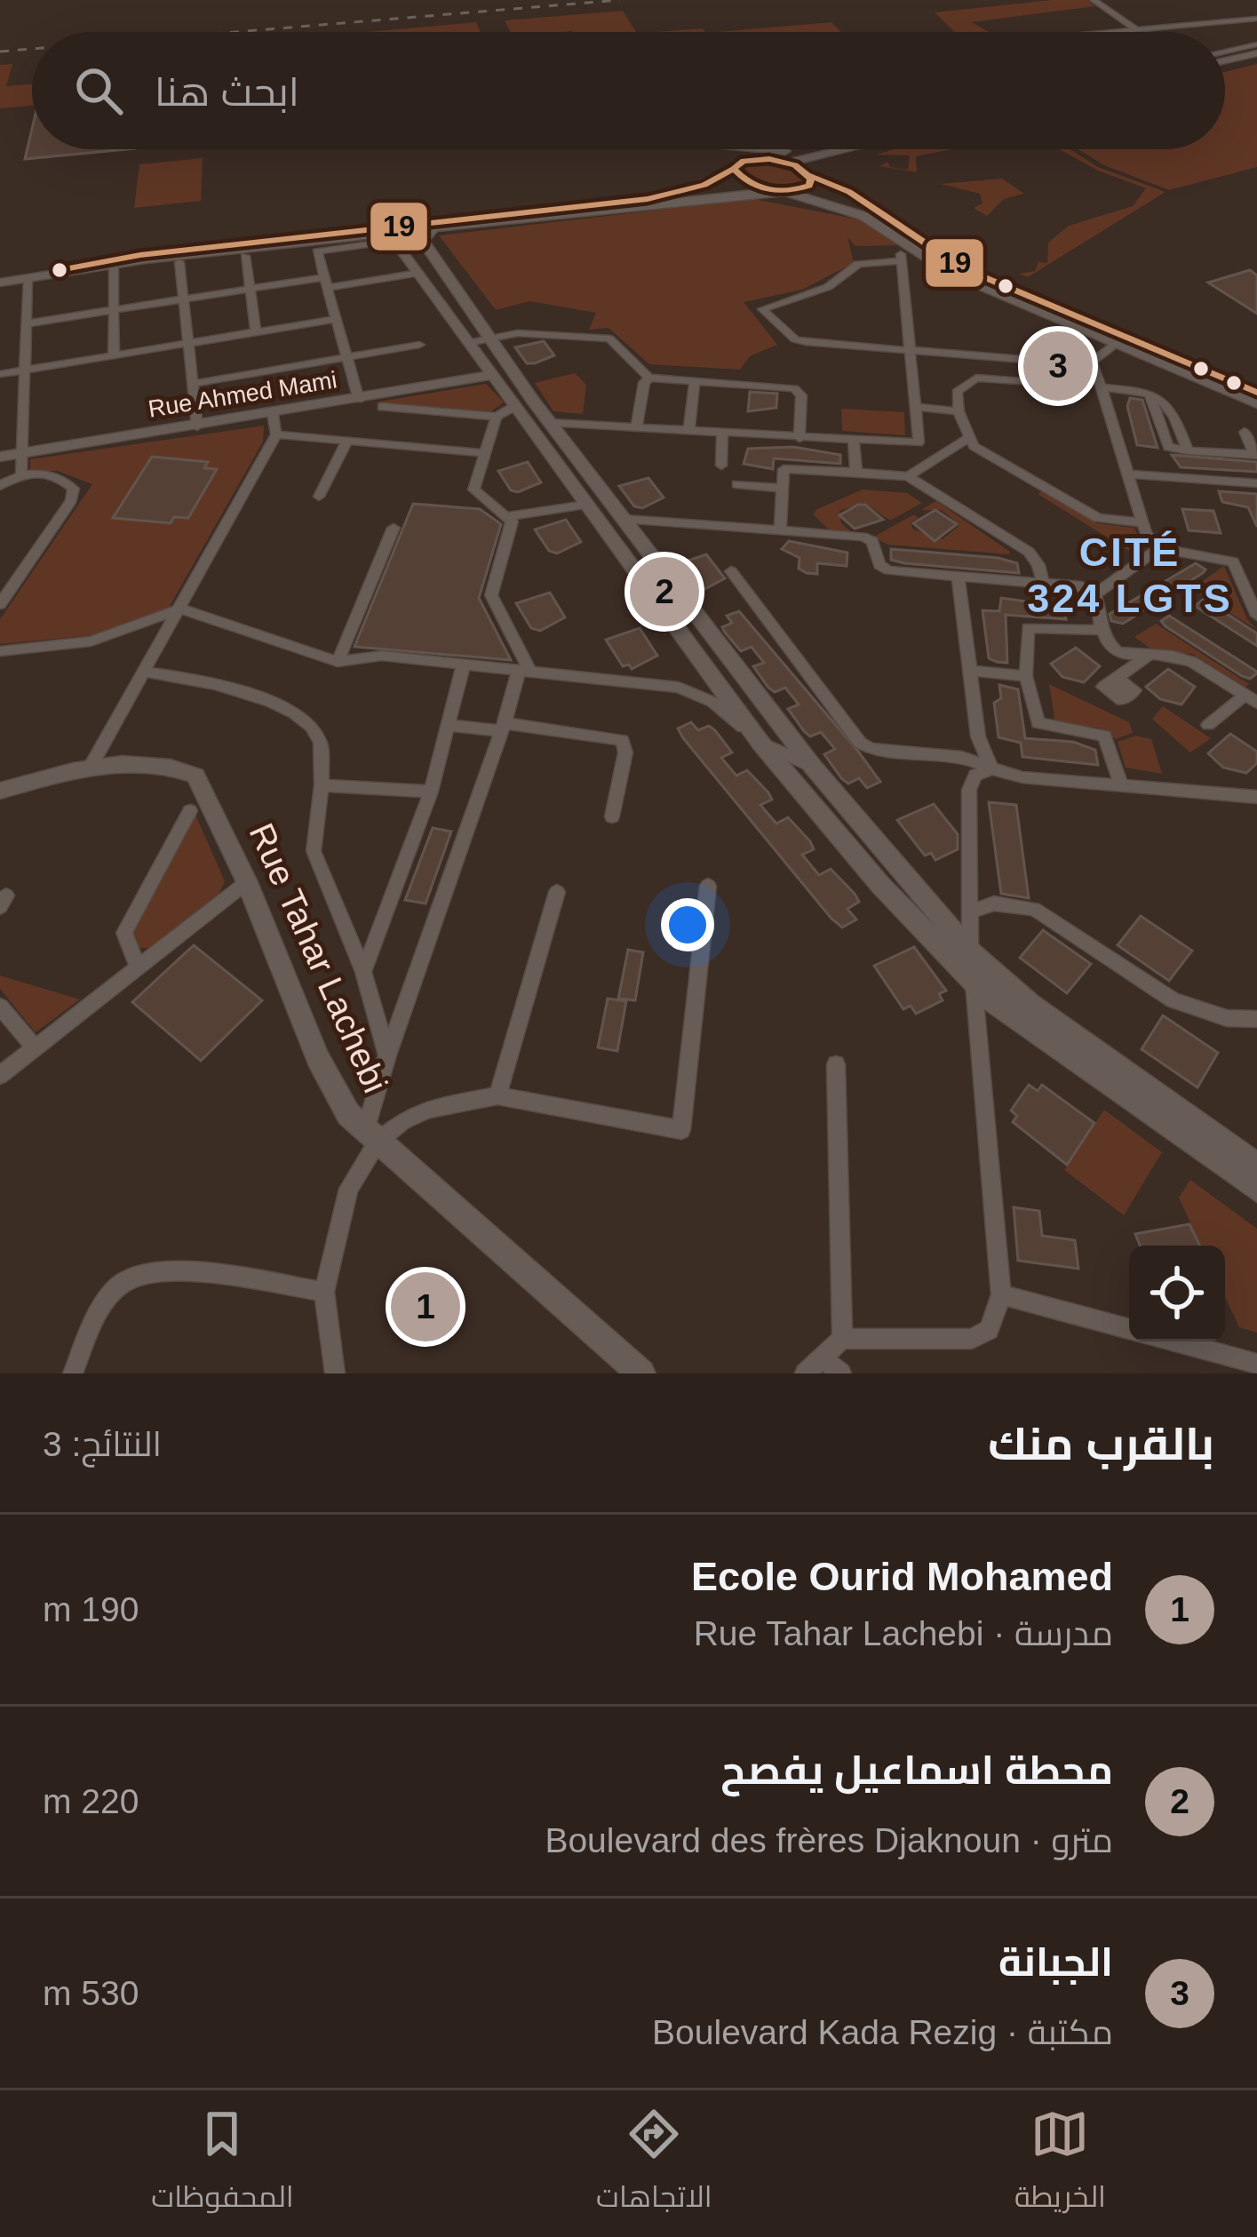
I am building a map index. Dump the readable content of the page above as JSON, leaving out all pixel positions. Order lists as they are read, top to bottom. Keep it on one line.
{"streets":{"main road":["Rue Ahmed Mami","Rue Tahar Lachebi"]},"districts":["CITÉ 324 LGTS"],"lines":["transit line 19"],"page":{"search":"ابحث هنا","pins":["3","2","1"],"heading":["بالقرب منك","النتائج: 3"],"list":[{"mark":"1","name":"Ecole Ourid Mohamed","note":"مدرسة · Rue Tahar Lachebi","value":"190 m"},{"mark":"2","name":"محطة اسماعيل يفصح","note":"مترو · Boulevard des frères Djaknoun","value":"220 m"},{"mark":"3","name":"الجبانة","note":"مكتبة · Boulevard Kada Rezig","value":"530 m"}],"nav":["الخريطة","الاتجاهات","المحفوظات"]}}
